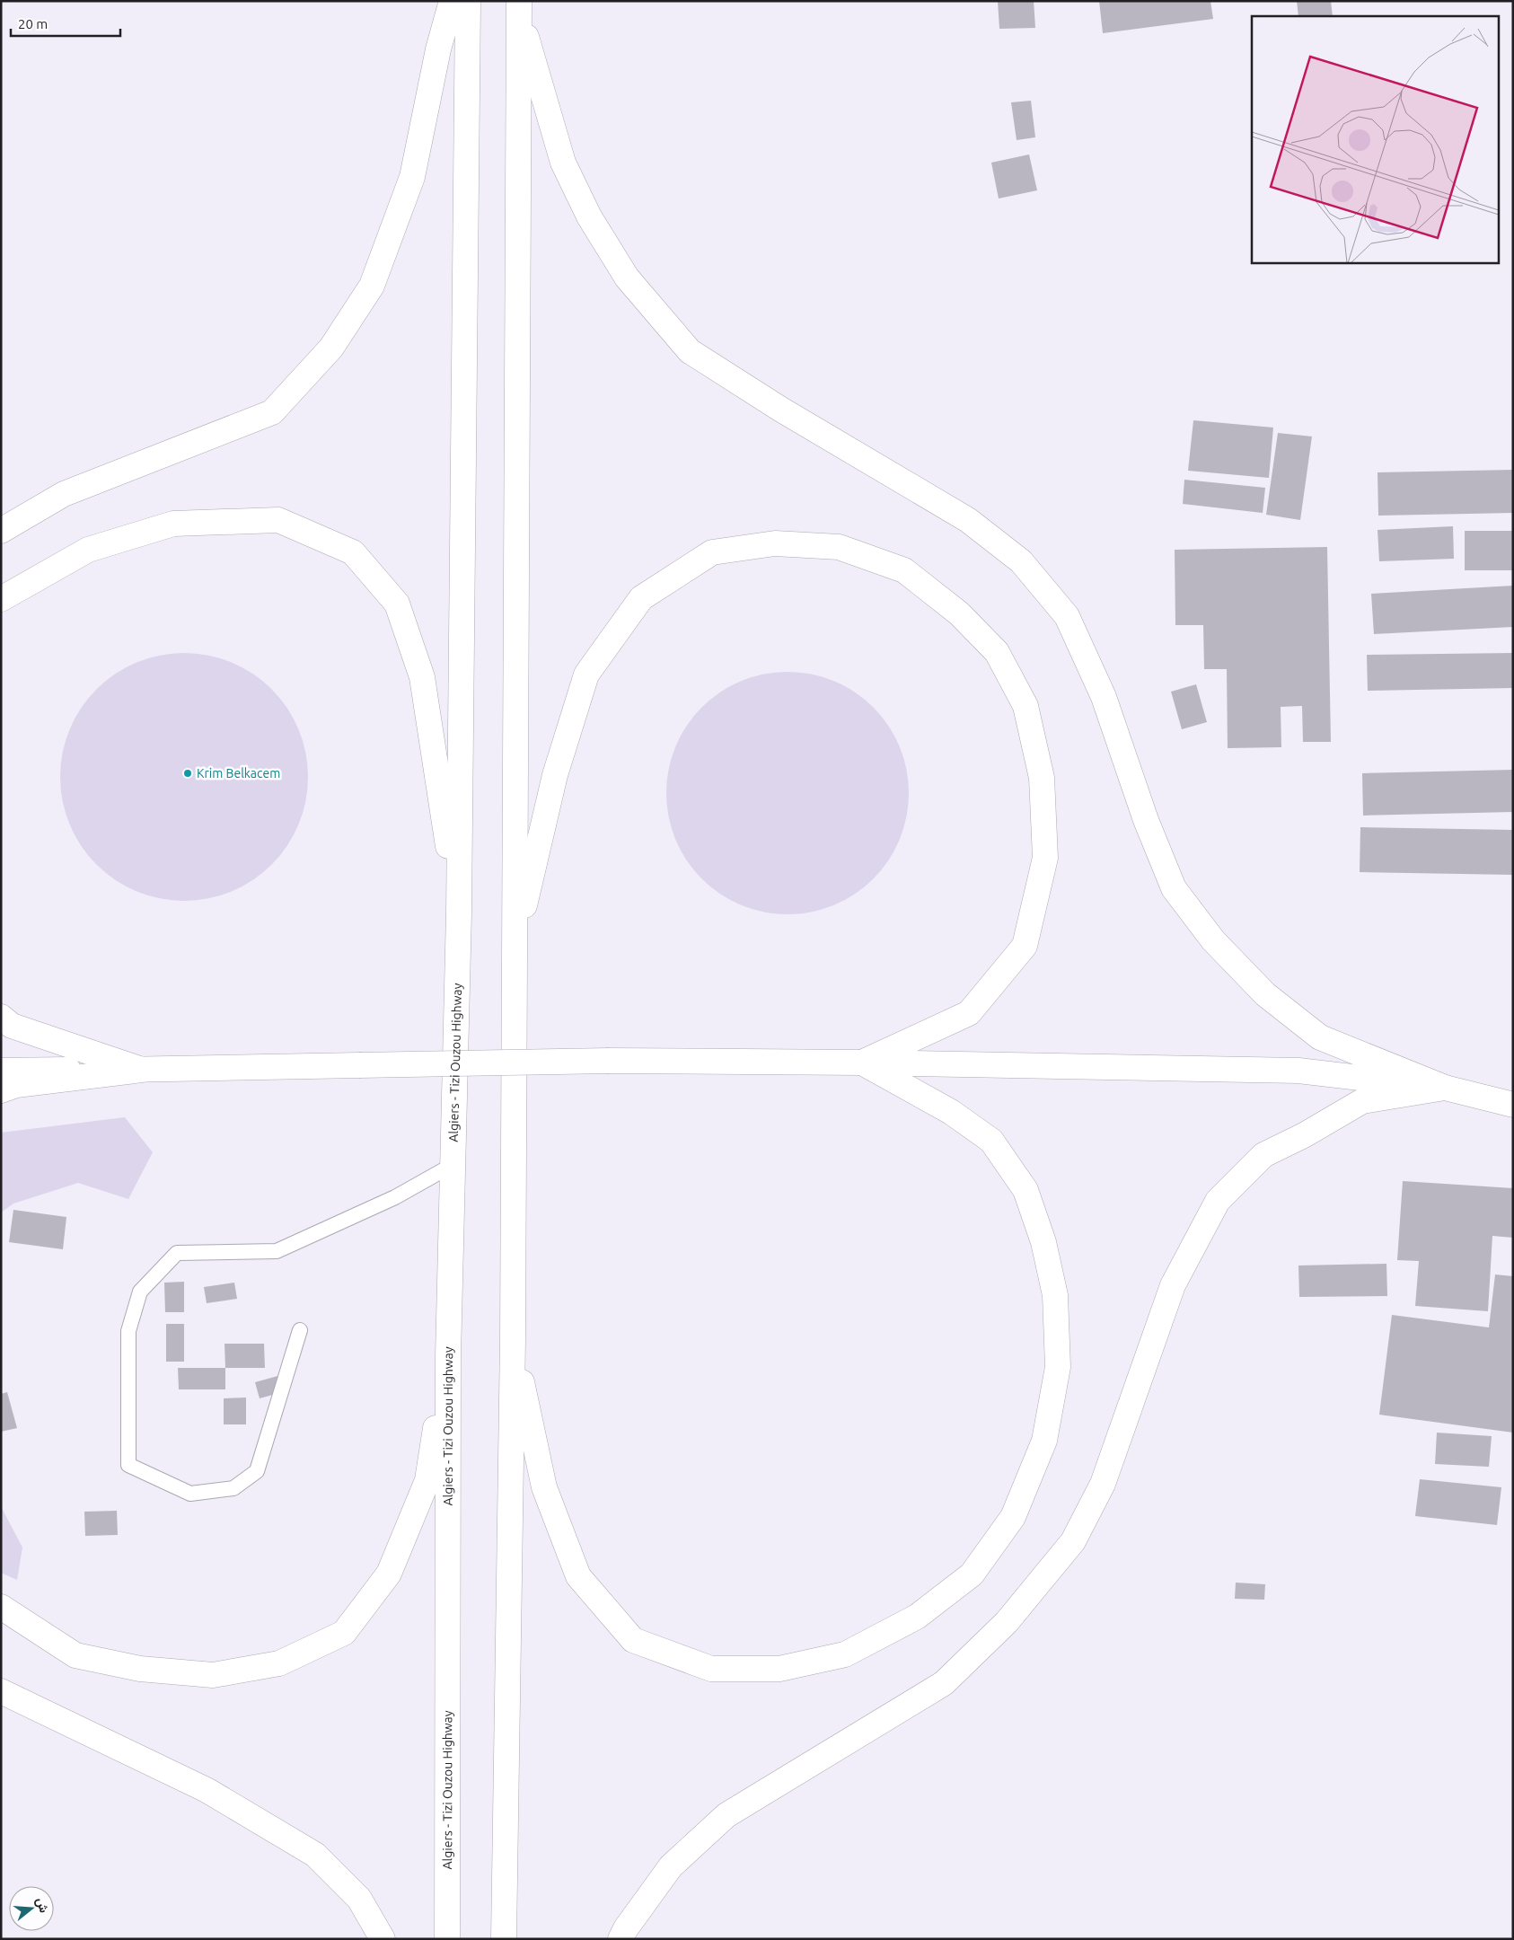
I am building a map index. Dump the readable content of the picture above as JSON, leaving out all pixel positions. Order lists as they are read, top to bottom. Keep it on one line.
{"streets":{"main road":["Algiers - Tizi Ouzou Highway"]},"places":["Krim Belkacem"],"scale_bar":"20 m","north":"right"}
